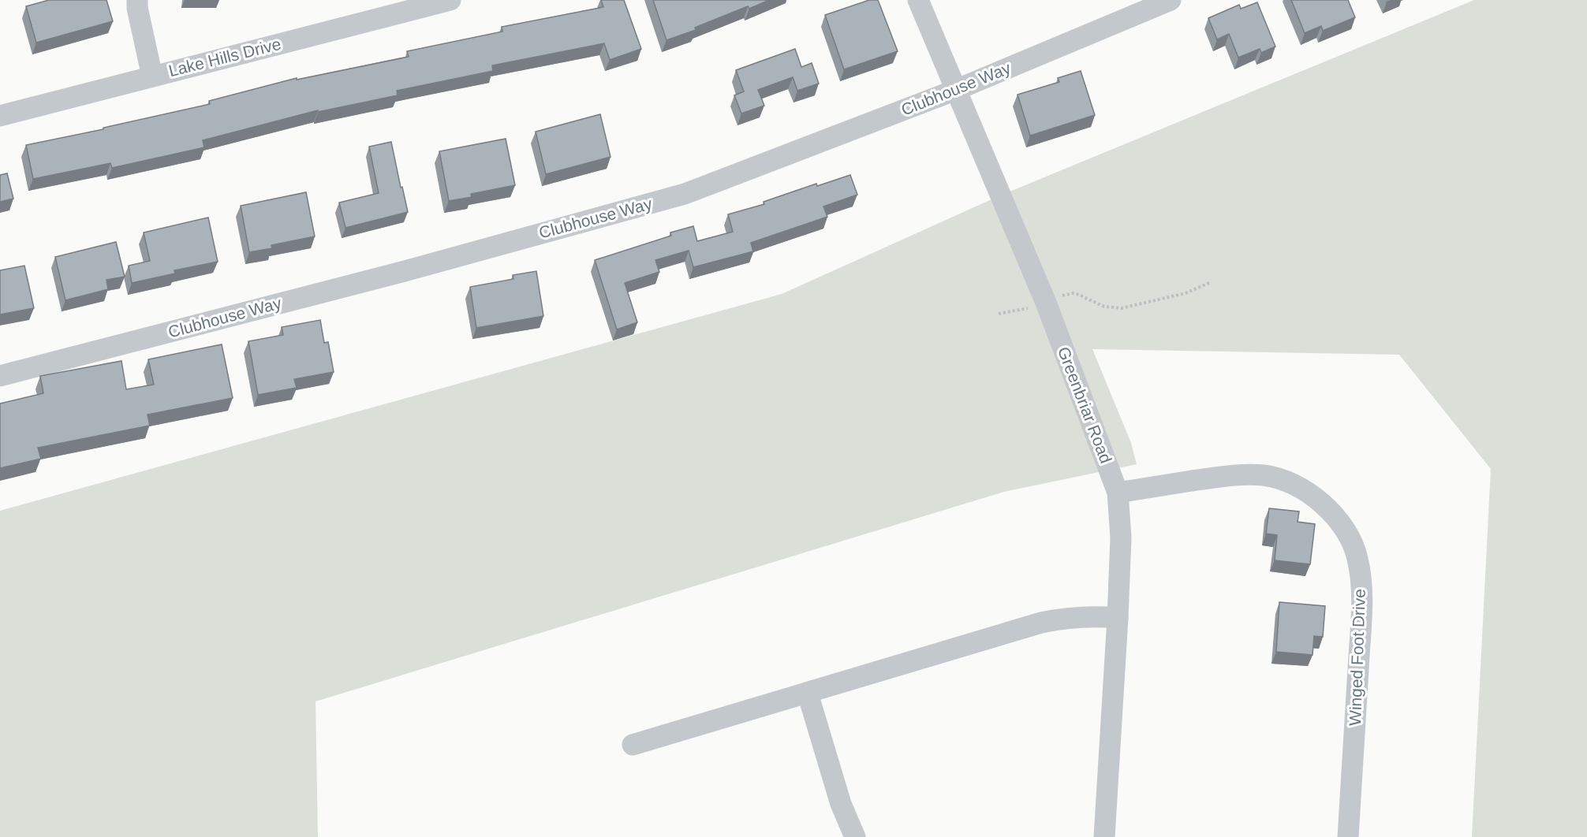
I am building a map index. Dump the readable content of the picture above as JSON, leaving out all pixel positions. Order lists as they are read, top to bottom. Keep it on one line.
{"streets":{"street":["Lake Hills Drive","Clubhouse Way","Greenbriar Road","Winged Foot Drive"]},"crossings":[["Clubhouse Way","Greenbriar Road"],["Greenbriar Road","Winged Foot Drive"]]}
